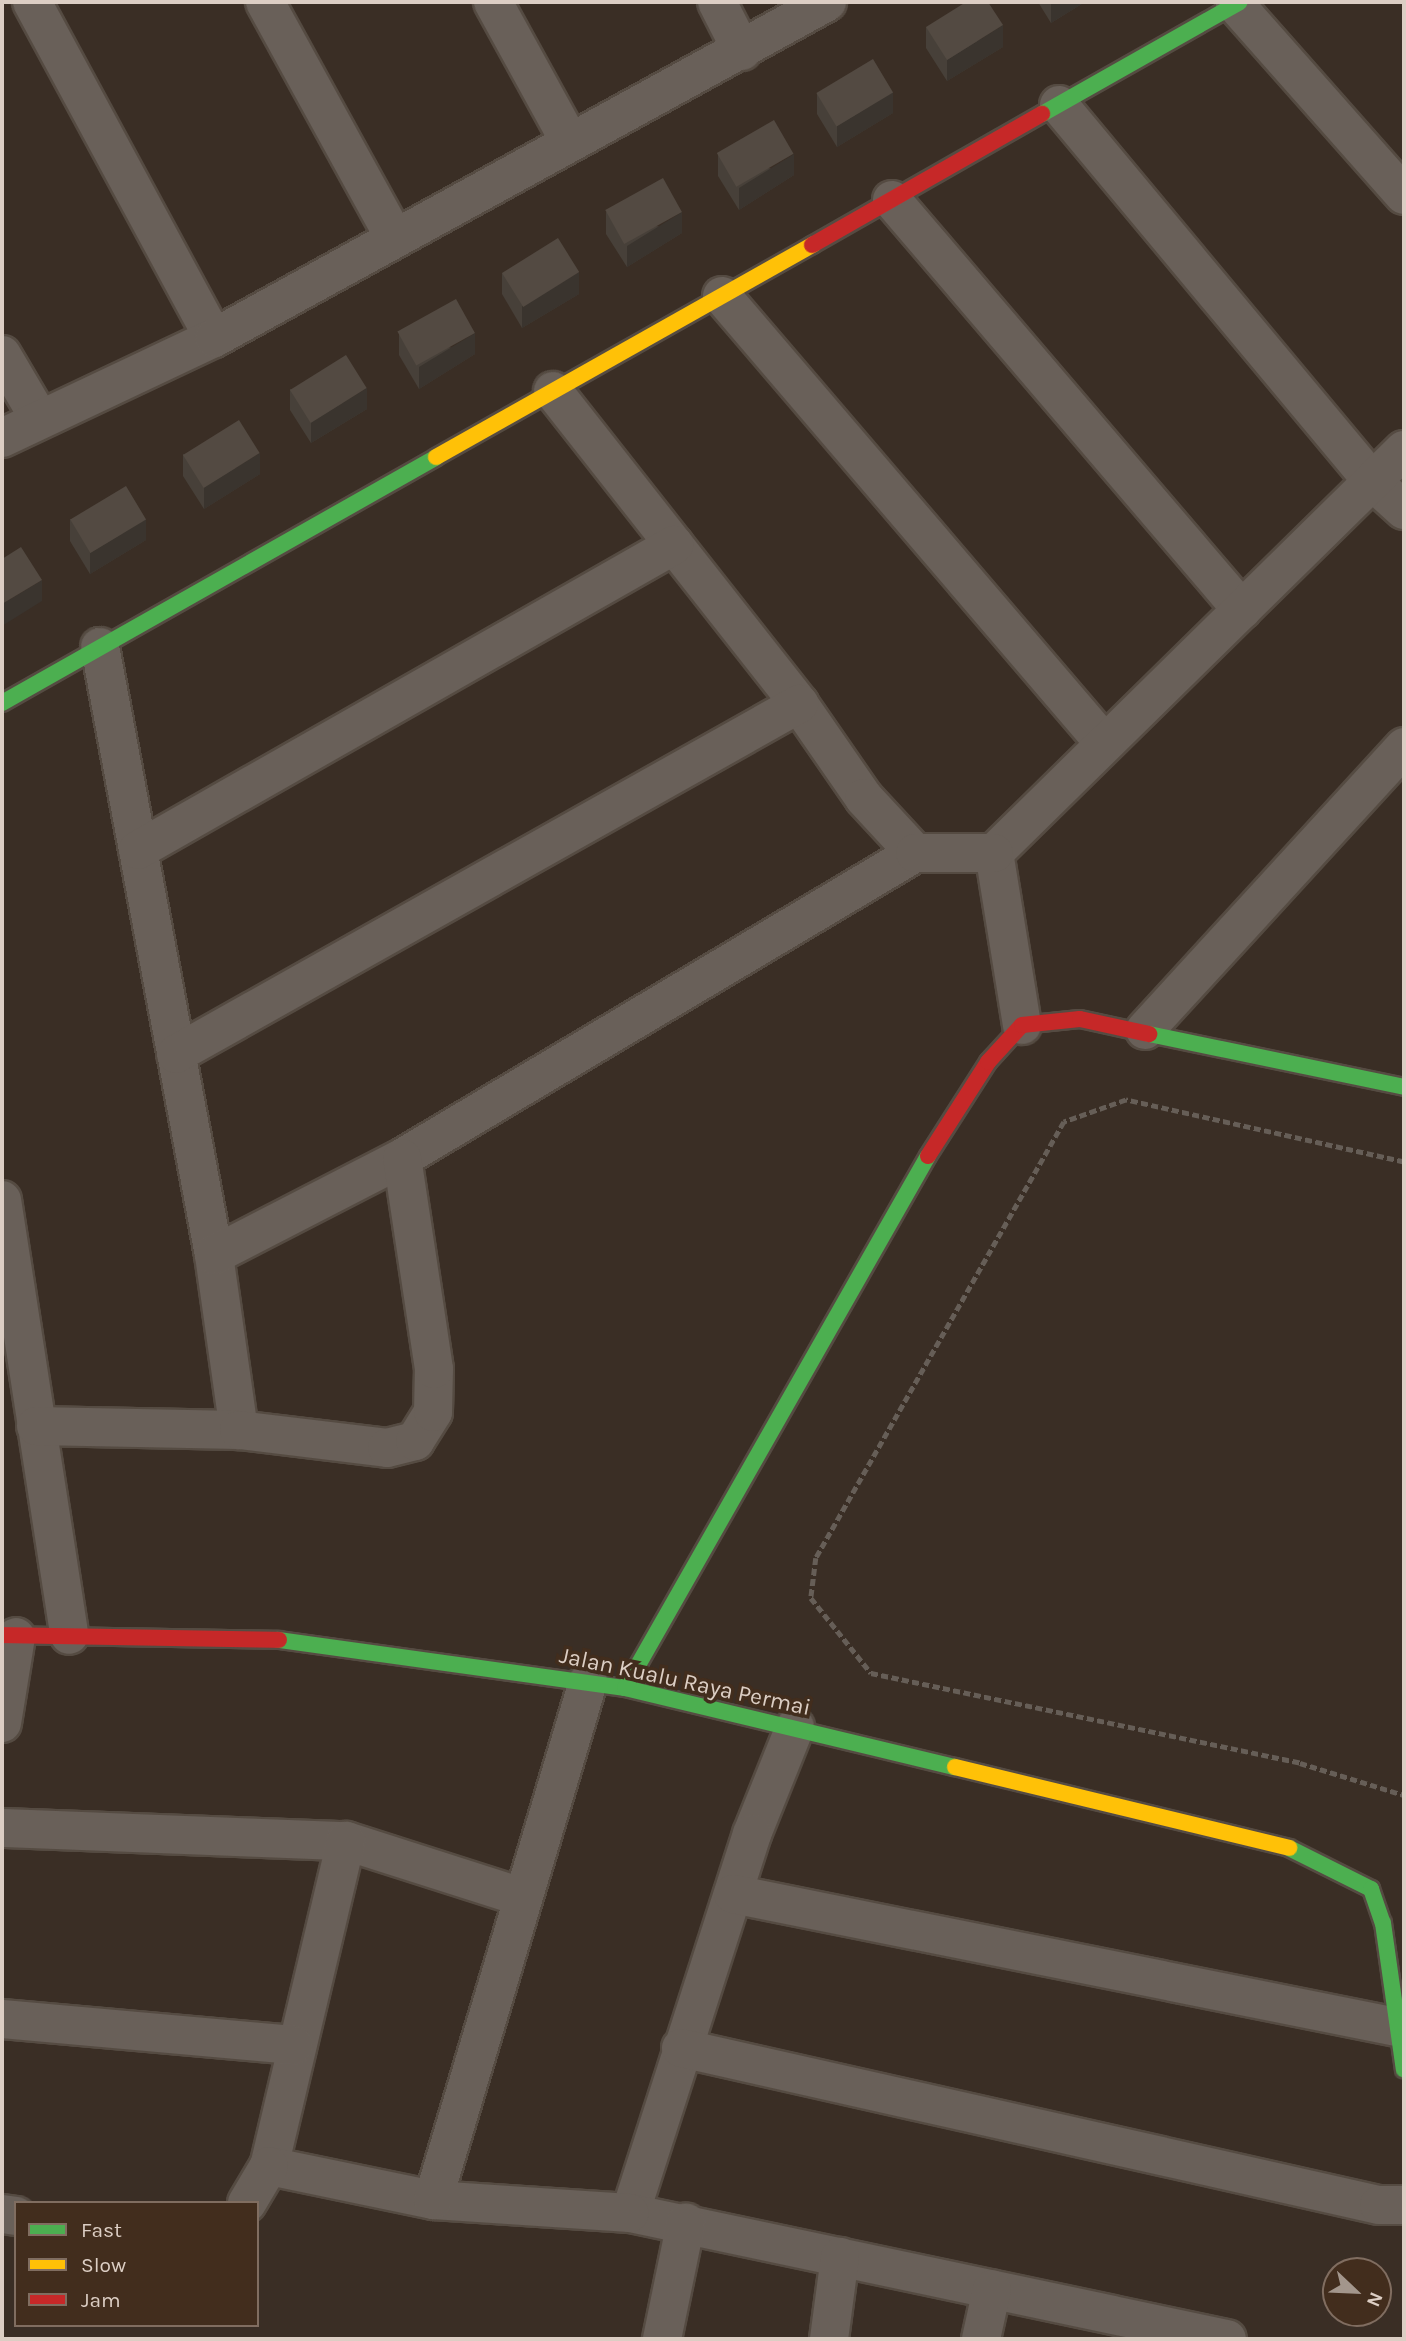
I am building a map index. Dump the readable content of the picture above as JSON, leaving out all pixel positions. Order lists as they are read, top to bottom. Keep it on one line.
{"streets":{"street":["Jalan Kualu Raya Permai"]},"legend":["Fast","Slow","Jam"],"north":"bottom right"}
